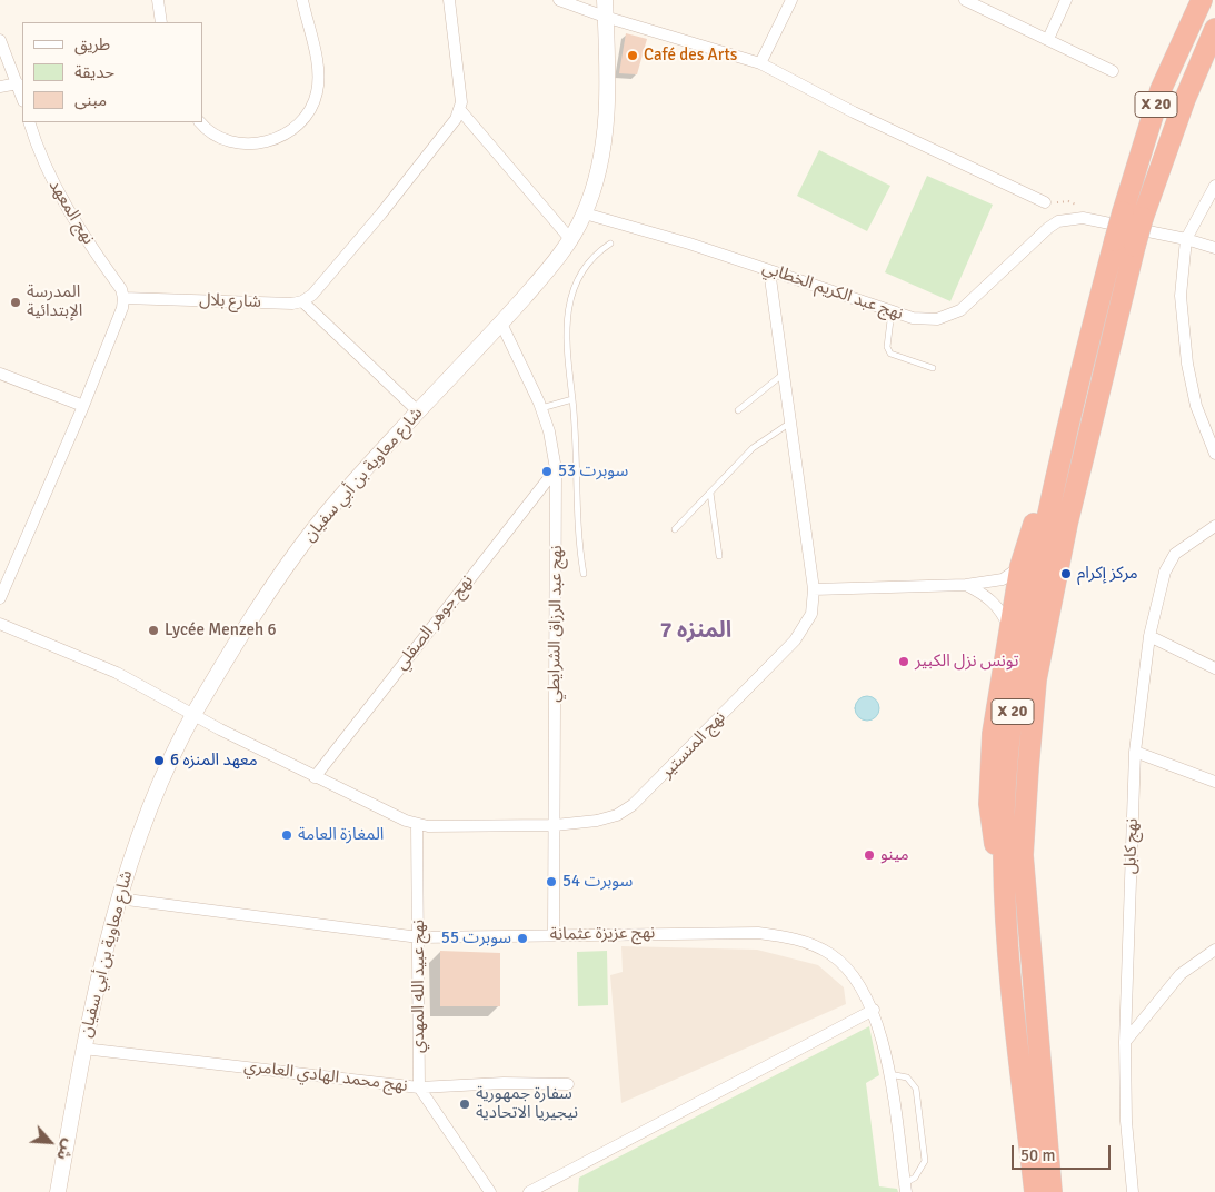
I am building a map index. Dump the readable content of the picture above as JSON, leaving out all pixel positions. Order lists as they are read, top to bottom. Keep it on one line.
{"streets":{"highway":["X 20"],"main road":["شارع معاوية بن أبي سفيان"],"street":["نهج المعهد","نهج عبد الكريم الخطابي","شارع بلال","نهج جوهر الصقلي","نهج عبد الرزاق الشرايطي","نهج المنستير","نهج كابل","نهج عزيزة عثمانة","نهج عبيد الله المهدي","نهج محمد الهادي العامري"]},"crossings":[["نهج المعهد","شارع بلال"],["نهج عبد الكريم الخطابي","شارع معاوية بن أبي سفيان"],["نهج عبد الكريم الخطابي","نهج المنستير"],["شارع معاوية بن أبي سفيان","نهج عبد الرزاق الشرايطي"],["شارع معاوية بن أبي سفيان","نهج المنستير"],["شارع معاوية بن أبي سفيان","نهج عزيزة عثمانة"],["شارع معاوية بن أبي سفيان","نهج محمد الهادي العامري"],["نهج جوهر الصقلي","نهج عبد الرزاق الشرايطي"],["نهج جوهر الصقلي","نهج المنستير"],["نهج عبد الرزاق الشرايطي","نهج المنستير"],["نهج عبد الرزاق الشرايطي","نهج عزيزة عثمانة"],["نهج المنستير","نهج عبيد الله المهدي"],["نهج عزيزة عثمانة","نهج عبيد الله المهدي"],["نهج عبيد الله المهدي","نهج محمد الهادي العامري"]],"districts":["المنزه 7"],"places":["Café des Arts","المدرسة الإبتدائية","سوبرت 53","مركز إكرام","Lycée Menzeh 6","تونس نزل الكبير","معهد المنزه 6","المغازة العامة","مينو","سوبرت 54","سوبرت 55","سفارة جمهورية نيجيريا الاتحادية"],"legend":["طريق","حديقة","مبنى"],"scale_bar":"50 m","north":"bottom right"}
